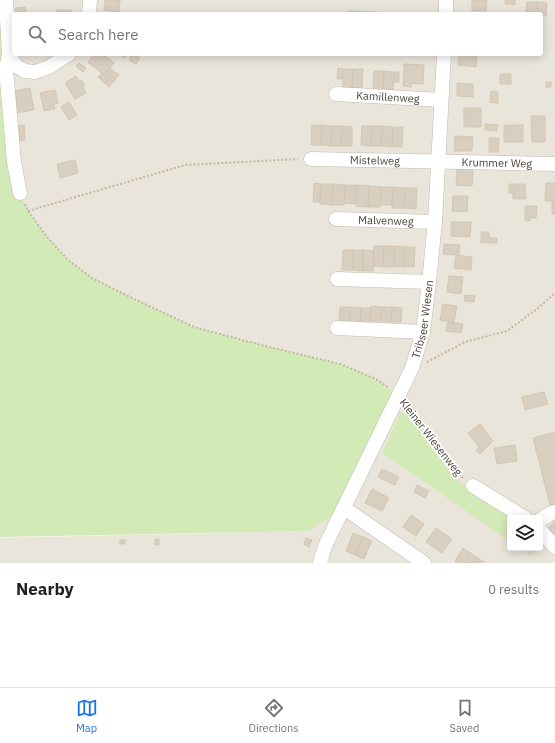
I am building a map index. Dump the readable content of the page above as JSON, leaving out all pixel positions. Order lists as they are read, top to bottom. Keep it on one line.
{"streets":{"street":["Kamillenweg","Mistelweg","Krummer Weg","Malvenweg","Tribseer Wiesen"],"path":["Kleiner Wiesenweg"]},"crossings":[["Kamillenweg","Tribseer Wiesen"],["Mistelweg","Krummer Weg"],["Mistelweg","Tribseer Wiesen"],["Krummer Weg","Tribseer Wiesen"],["Malvenweg","Tribseer Wiesen"],["Tribseer Wiesen","Kleiner Wiesenweg"]],"page":{"search":"Search here","heading":["Nearby","0 results"],"nav":["Map","Directions","Saved"]}}
